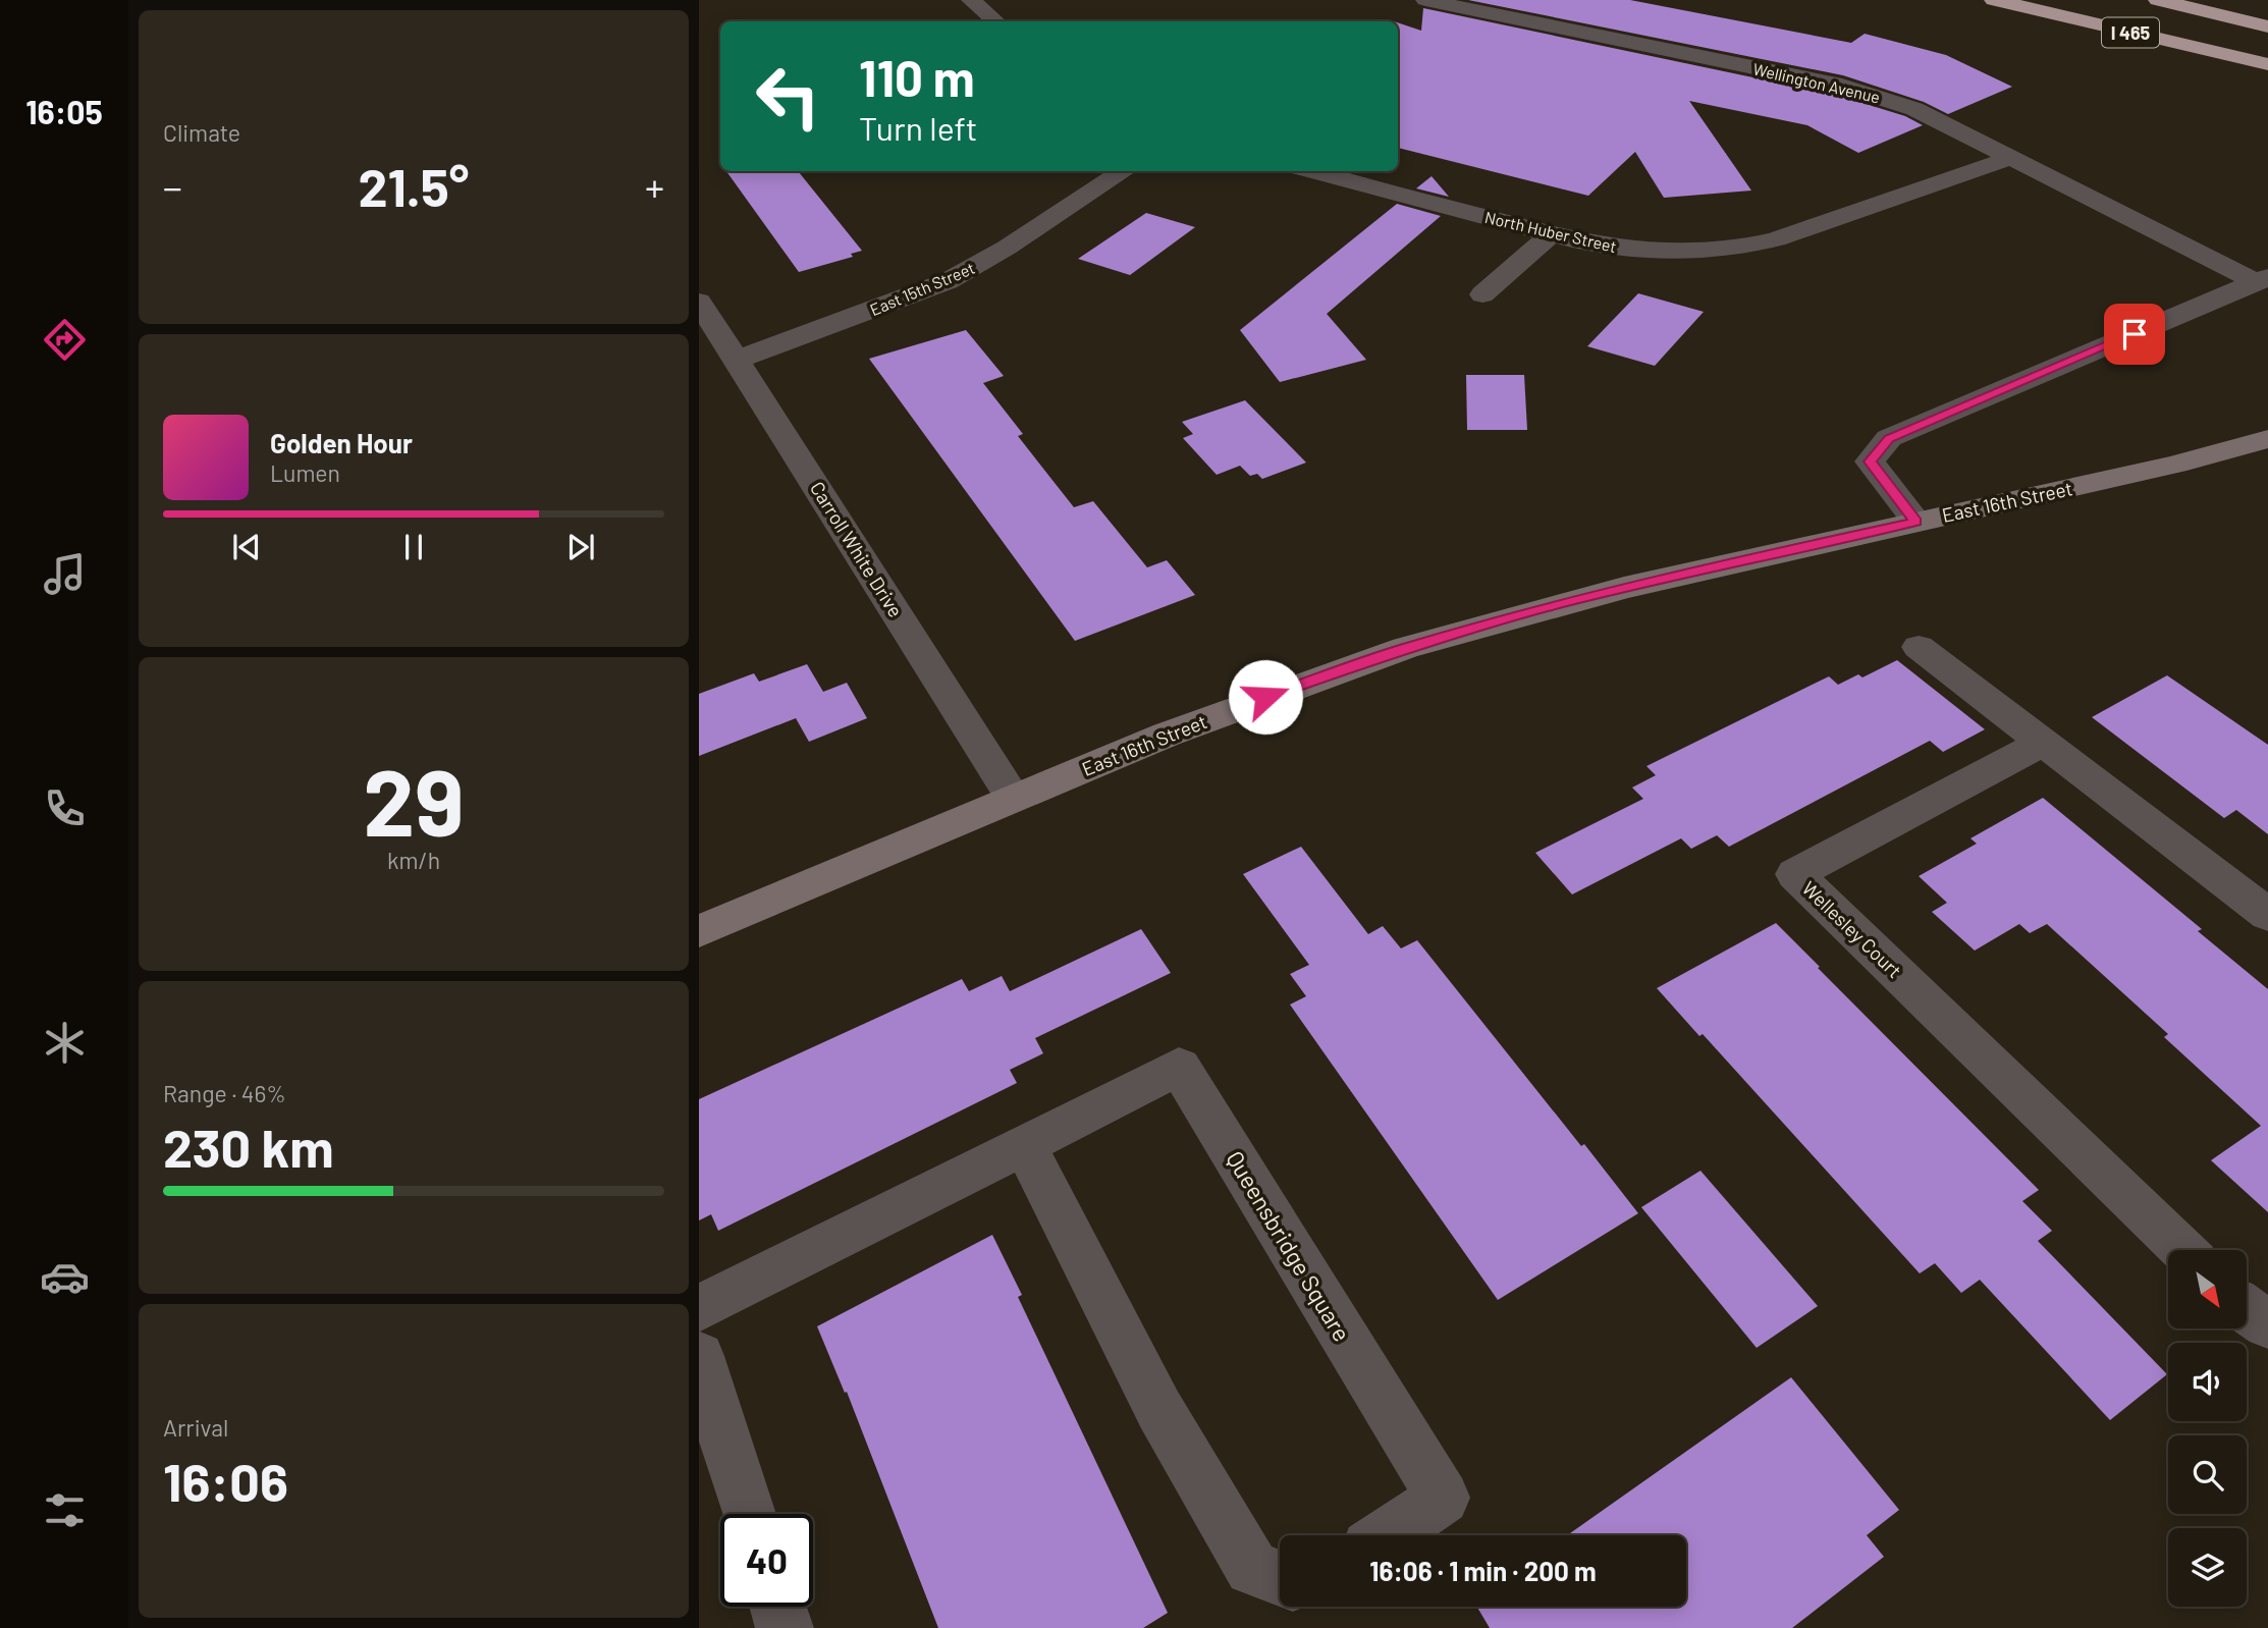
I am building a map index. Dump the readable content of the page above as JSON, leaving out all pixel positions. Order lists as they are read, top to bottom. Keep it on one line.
{"streets":{"highway":["I 465"],"street":["Wellington Avenue","North Huber Street","East 15th Street","East 16th Street","Carroll White Drive","Wellesley Court","Queensbridge Square"]},"crossings":[["Wellington Avenue","North Huber Street"],["East 15th Street","Carroll White Drive"],["East 16th Street","Carroll White Drive"]],"north":"bottom right","page":{"tabs":"16:05","tile":["Climate",["29","km/h"],["Range · 46%","230 km"],["Arrival","16:06"]],"turn":["110 m","Turn left"],"heat":["−","21.5°","+"],"song":["Golden Hour","Lumen"],"limit":"40","trip":"16:06 · 1 min · 200 m"}}
